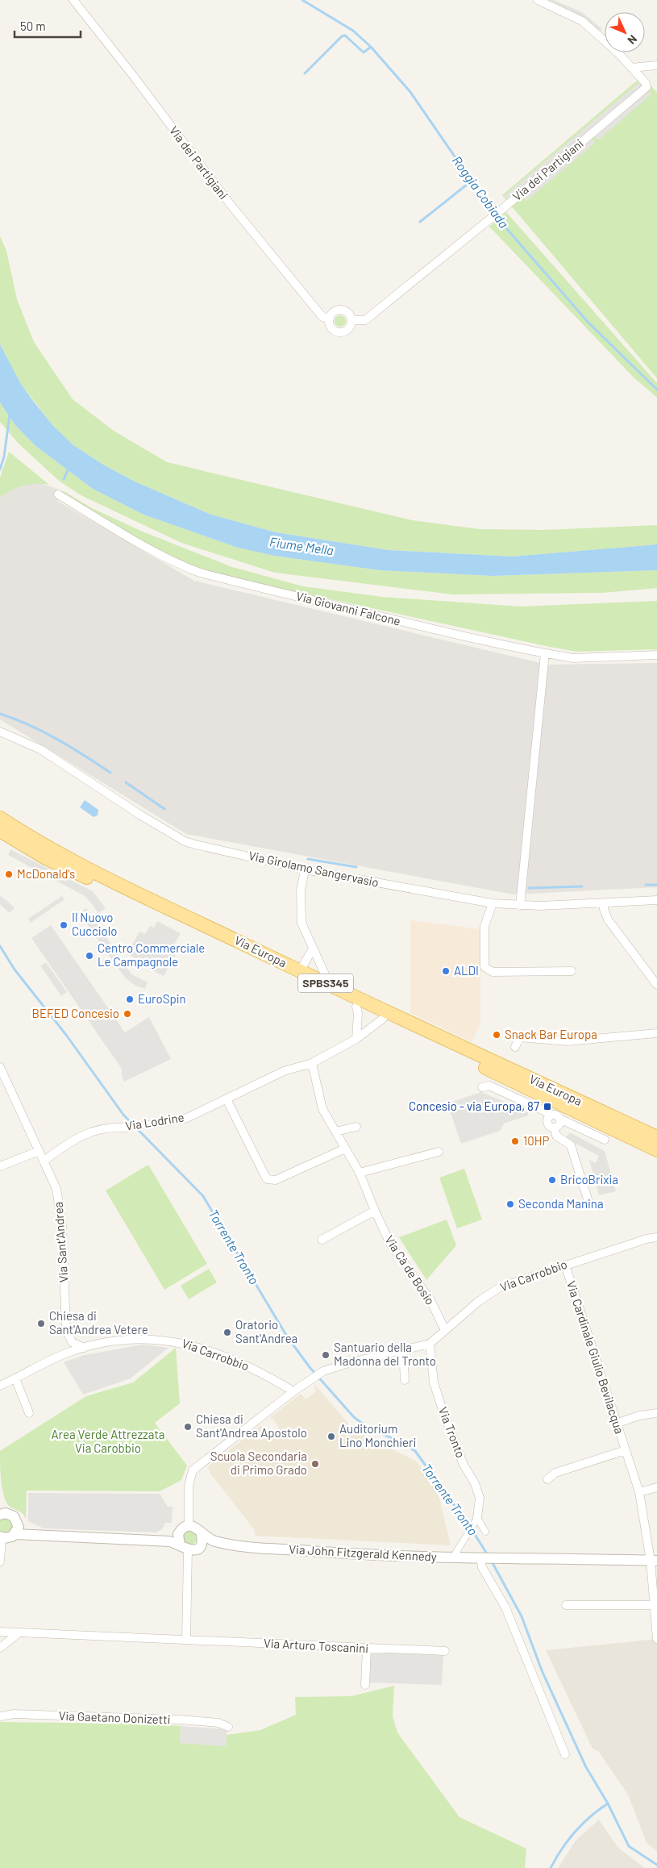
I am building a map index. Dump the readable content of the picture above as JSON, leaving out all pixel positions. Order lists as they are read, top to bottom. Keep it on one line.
{"streets":{"main road":["Via Europa","SPBS345"],"street":["Via dei Partigiani","Via Giovanni Falcone","Via Girolamo Sangervasio","Via Lodrine","Via Sant'Andrea","Via Cà de Bosio","Via Carrobbio","Via Cardinale Giulio Bevilacqua","Via Tronto","Via John Fitzgerald Kennedy","Via Arturo Toscanini","Via Gaetano Donizetti"]},"crossings":[["Via Lodrine","Via Sant'Andrea"],["Via Lodrine","Via Cà de Bosio"],["Via Sant'Andrea","Via Carrobbio"],["Via Cà de Bosio","Via Carrobbio"],["Via Carrobbio","Via Cardinale Giulio Bevilacqua"],["Via Carrobbio","Via Tronto"],["Via Carrobbio","Via John Fitzgerald Kennedy"],["Via Cardinale Giulio Bevilacqua","Via John Fitzgerald Kennedy"]],"water":["Roggia Cobiada","Fiume Mella","Torrente Tronto"],"parks":["Area Verde Attrezzata Via Carobbio"],"places":{"other":["McDonald's","Il Nuovo Cucciolo","Centro Commerciale Le Campagnole","ALDI","EuroSpin","BEFED Concesio","Snack Bar Europa","10HP","BricoBrixia","Seconda Manina","Chiesa di Sant'Andrea Vetere","Oratorio Sant'Andrea","Santuario della Madonna del Tronto","Chiesa di Sant'Andrea Apostolo","Auditorium Lino Monchieri","Scuola Secondaria di Primo Grado"],"transit":["Concesio - via Europa, 87"]},"scale_bar":"50 m","north":"bottom right"}
